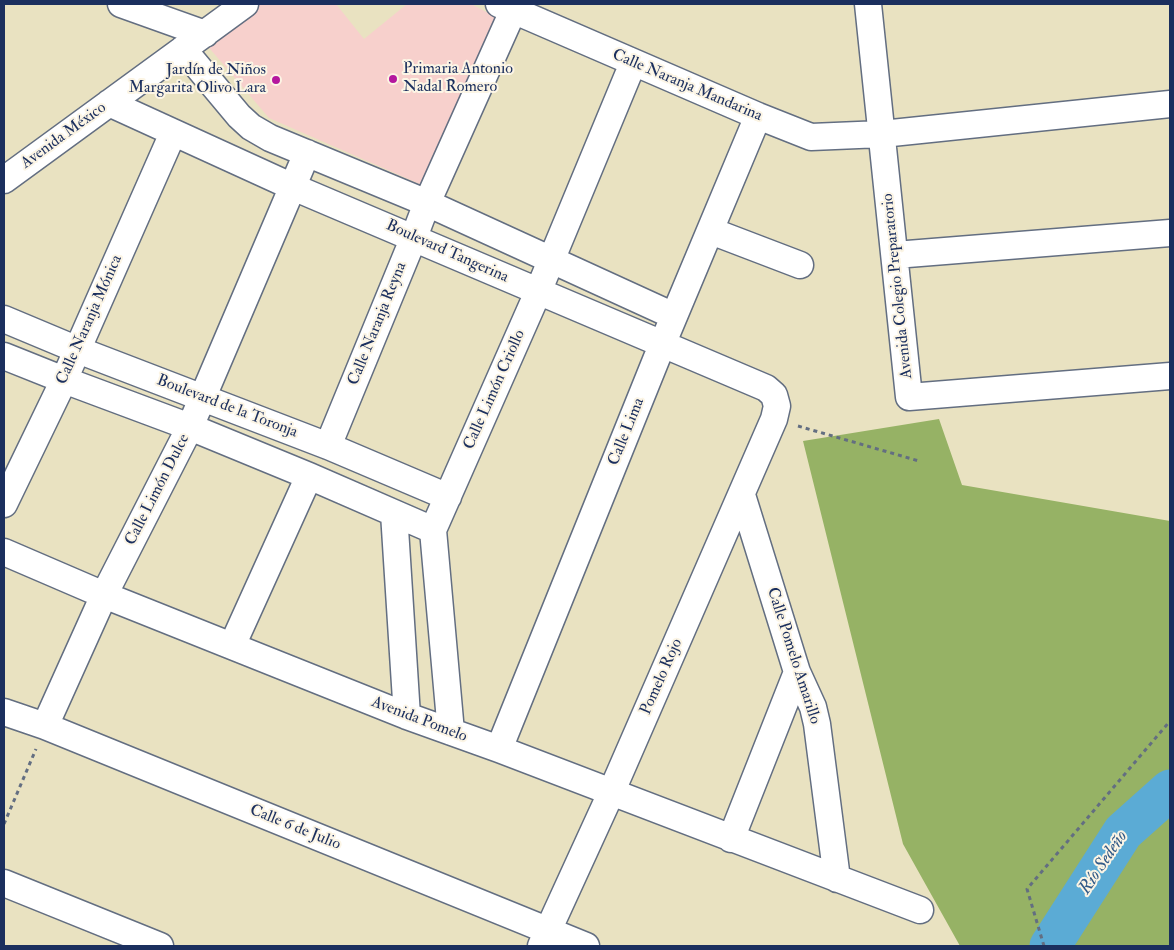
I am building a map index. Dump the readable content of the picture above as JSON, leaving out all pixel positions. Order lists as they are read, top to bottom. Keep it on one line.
{"streets":{"street":["Calle Naranja Mandarina","Avenida México","Boulevard Tangerina","Avenida Colegio Preparatorio","Calle Naranja Mónica","Calle Naranja Reyna","Calle Limón Criollo","Boulevard de la Toronja","Calle Lima","Calle Limón Dulce","Calle Pomelo Amarillo","Pomelo Rojo","Avenida Pomelo","Calle 6 de Julio"]},"crossings":[["Calle Naranja Mandarina","Avenida Colegio Preparatorio"],["Calle Naranja Mandarina","Calle Naranja Reyna"],["Calle Naranja Mandarina","Calle Limón Criollo"],["Calle Naranja Mandarina","Calle Lima"],["Avenida México","Boulevard Tangerina"],["Boulevard Tangerina","Calle Naranja Mónica"],["Boulevard Tangerina","Calle Naranja Reyna"],["Boulevard Tangerina","Calle Limón Criollo"],["Boulevard Tangerina","Calle Lima"],["Boulevard Tangerina","Calle Limón Dulce"],["Boulevard Tangerina","Pomelo Rojo"],["Calle Naranja Mónica","Boulevard de la Toronja"],["Calle Naranja Reyna","Boulevard de la Toronja"],["Calle Limón Criollo","Boulevard de la Toronja"],["Calle Limón Criollo","Avenida Pomelo"],["Boulevard de la Toronja","Calle Limón Dulce"],["Calle Lima","Avenida Pomelo"],["Calle Limón Dulce","Avenida Pomelo"],["Calle Limón Dulce","Calle 6 de Julio"],["Calle Pomelo Amarillo","Pomelo Rojo"],["Calle Pomelo Amarillo","Avenida Pomelo"],["Pomelo Rojo","Avenida Pomelo"],["Pomelo Rojo","Calle 6 de Julio"]],"water":["Río Sedeño"],"places":["Primaria Antonio Nadal Romero","Jardín de Niños Margarita Olivo Lara"]}
